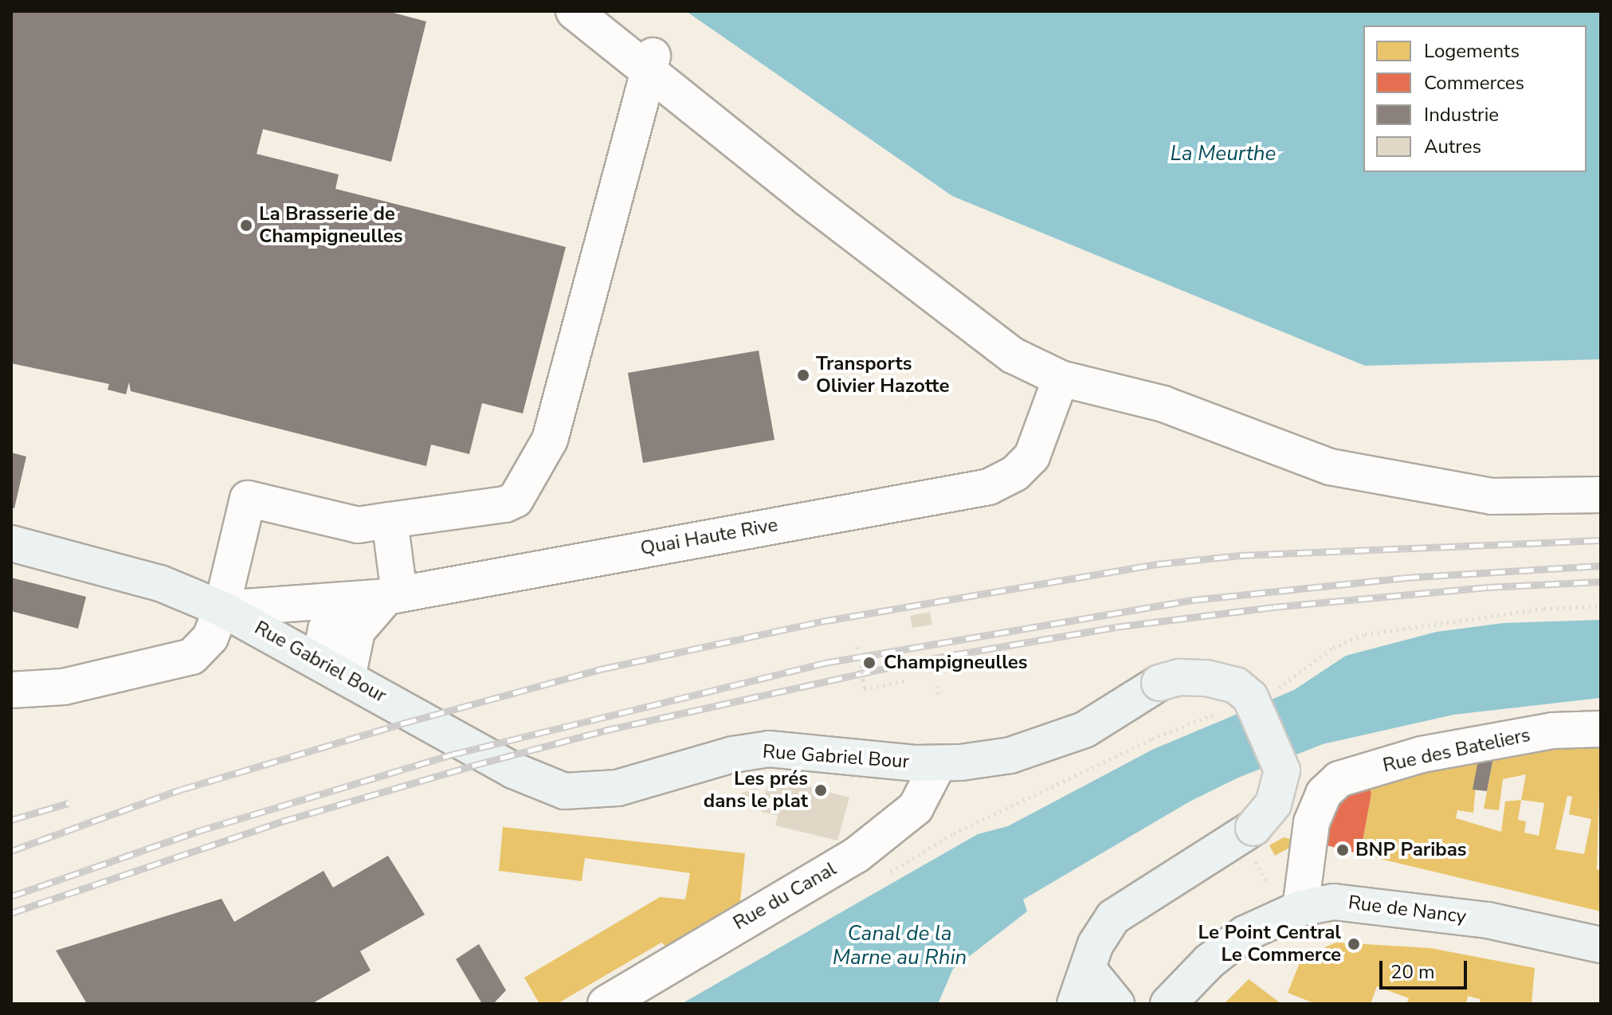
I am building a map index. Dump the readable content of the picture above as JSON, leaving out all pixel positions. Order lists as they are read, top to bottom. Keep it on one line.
{"streets":{"main road":["Rue Gabriel Bour","Rue de Nancy"],"street":["Quai Haute Rive","Rue des Bateliers","Rue du Canal"]},"crossings":[["Quai Haute Rive","Rue Gabriel Bour"],["Rue Gabriel Bour","Rue du Canal"],["Rue des Bateliers","Rue de Nancy"]],"water":["La Meurthe","Canal de la Marne au Rhin"],"places":["La Brasserie de Champigneulles","Transports Olivier Hazotte","Champigneulles","Les prés dans le plat","BNP Paribas","Le Point Central Le Commerce"],"legend":["Logements","Commerces","Industrie","Autres"],"scale_bar":"20 m"}
